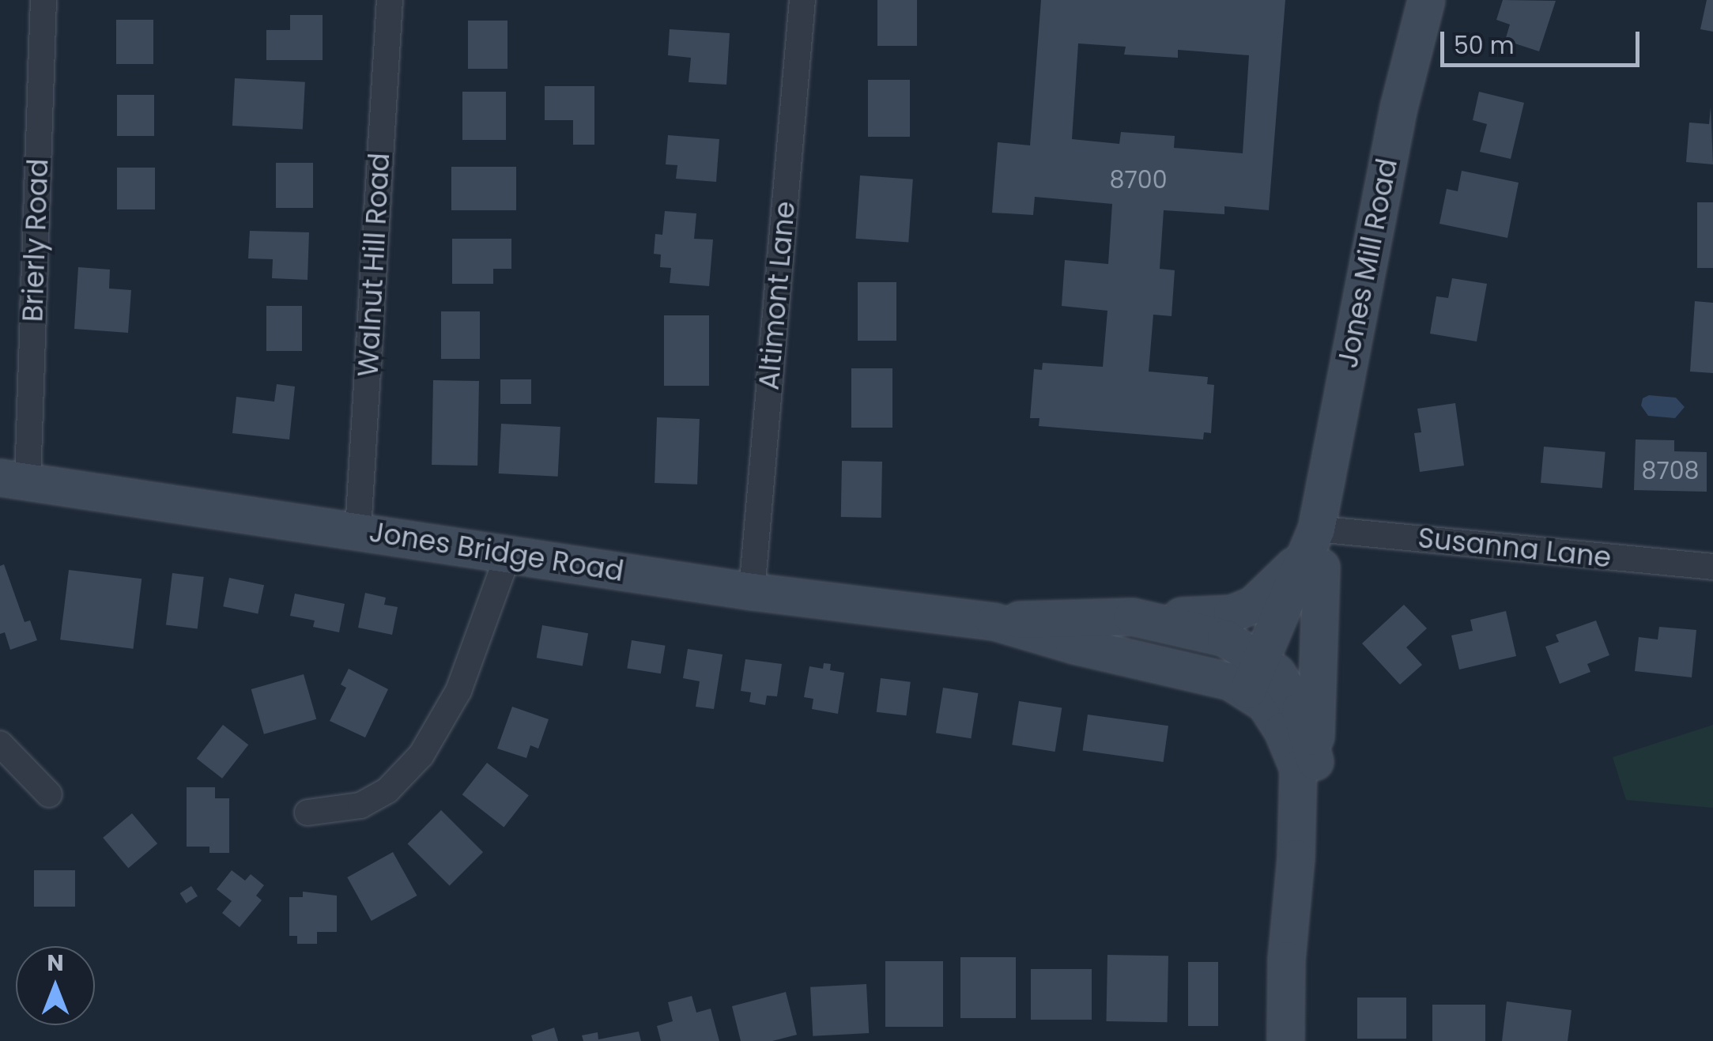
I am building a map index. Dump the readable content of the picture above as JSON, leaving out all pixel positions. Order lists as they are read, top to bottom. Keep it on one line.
{"streets":{"main road":["Jones Mill Road","Jones Bridge Road"],"street":["Brierly Road","Walnut Hill Road","Altimont Lane","Susanna Lane"]},"crossings":[["Brierly Road","Jones Bridge Road"],["Jones Mill Road","Susanna Lane"],["Jones Mill Road","Jones Bridge Road"],["Walnut Hill Road","Jones Bridge Road"],["Altimont Lane","Jones Bridge Road"]],"house_numbers":["8700","8708"],"scale_bar":"50 m","north":"top"}
